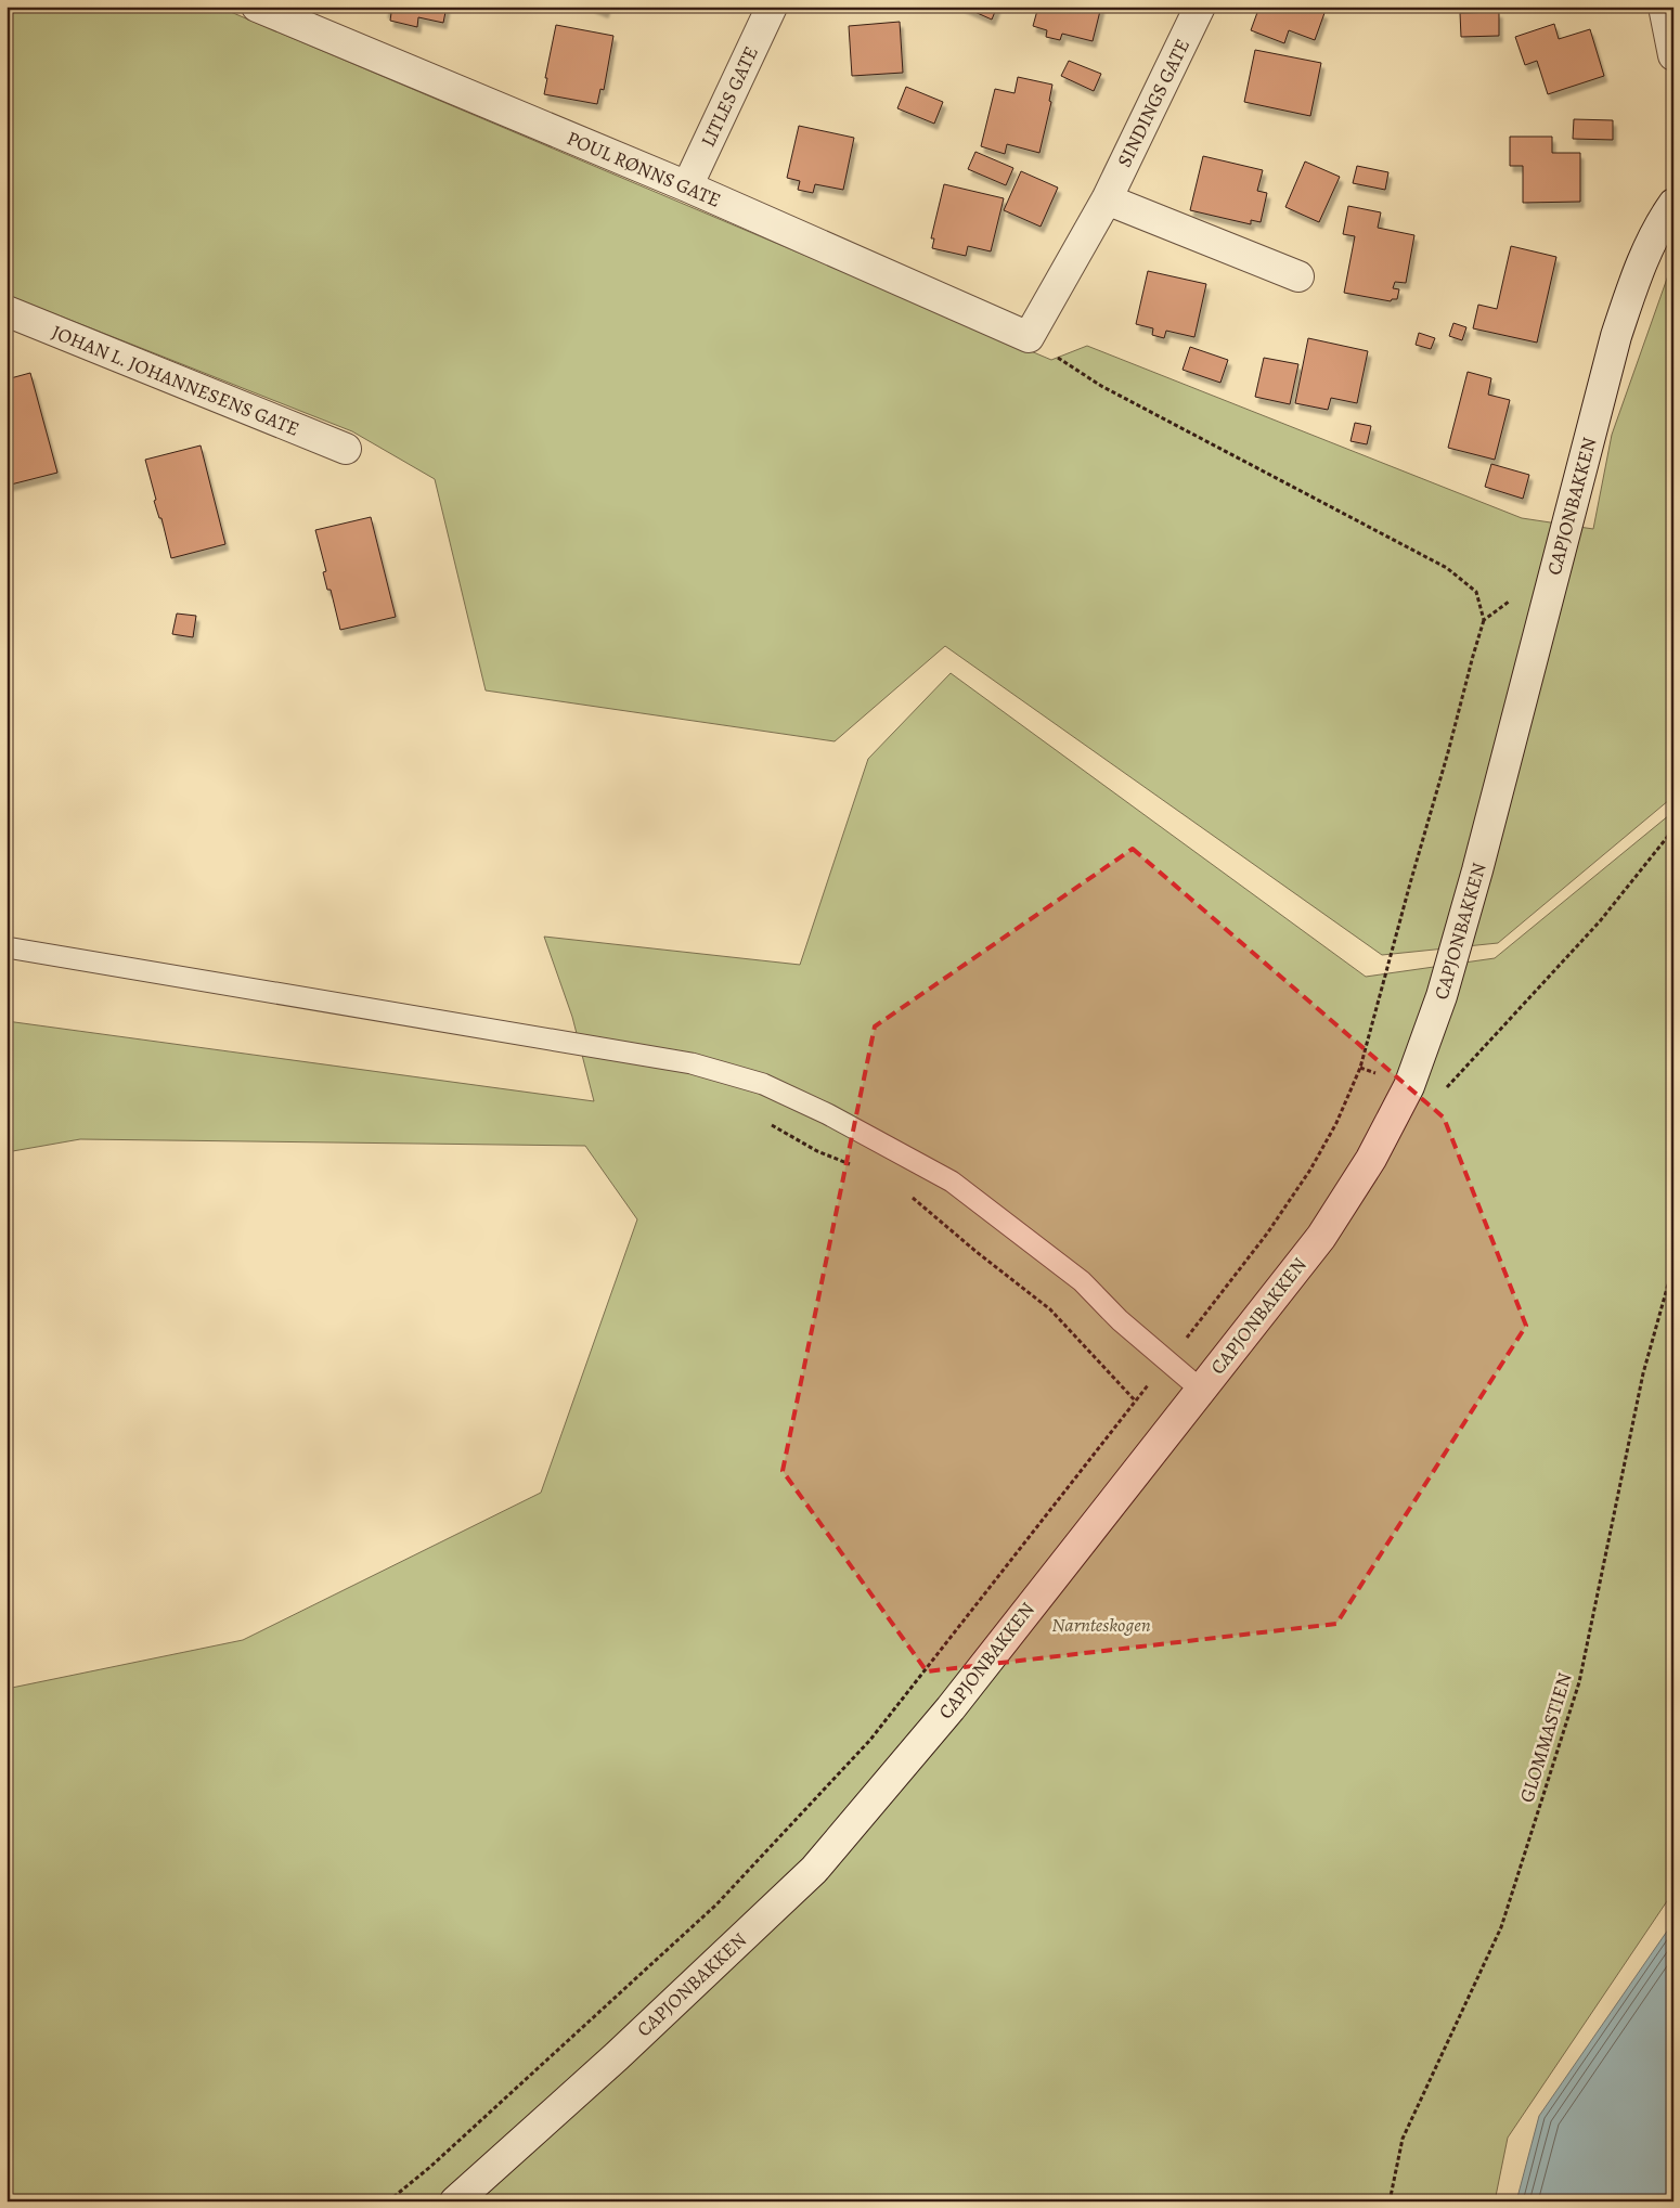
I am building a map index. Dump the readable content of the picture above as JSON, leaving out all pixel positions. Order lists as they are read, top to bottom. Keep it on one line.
{"streets":{"main road":["LITLES GATE","SINDINGS GATE","POUL RØNNS GATE","JOHAN L. JOHANNESENS GATE","CAPJONBAKKEN"],"path":["GLOMMASTIEN"]},"crossings":[["LITLES GATE","POUL RØNNS GATE"],["SINDINGS GATE","POUL RØNNS GATE"]],"parks":["Narnteskogen"]}
